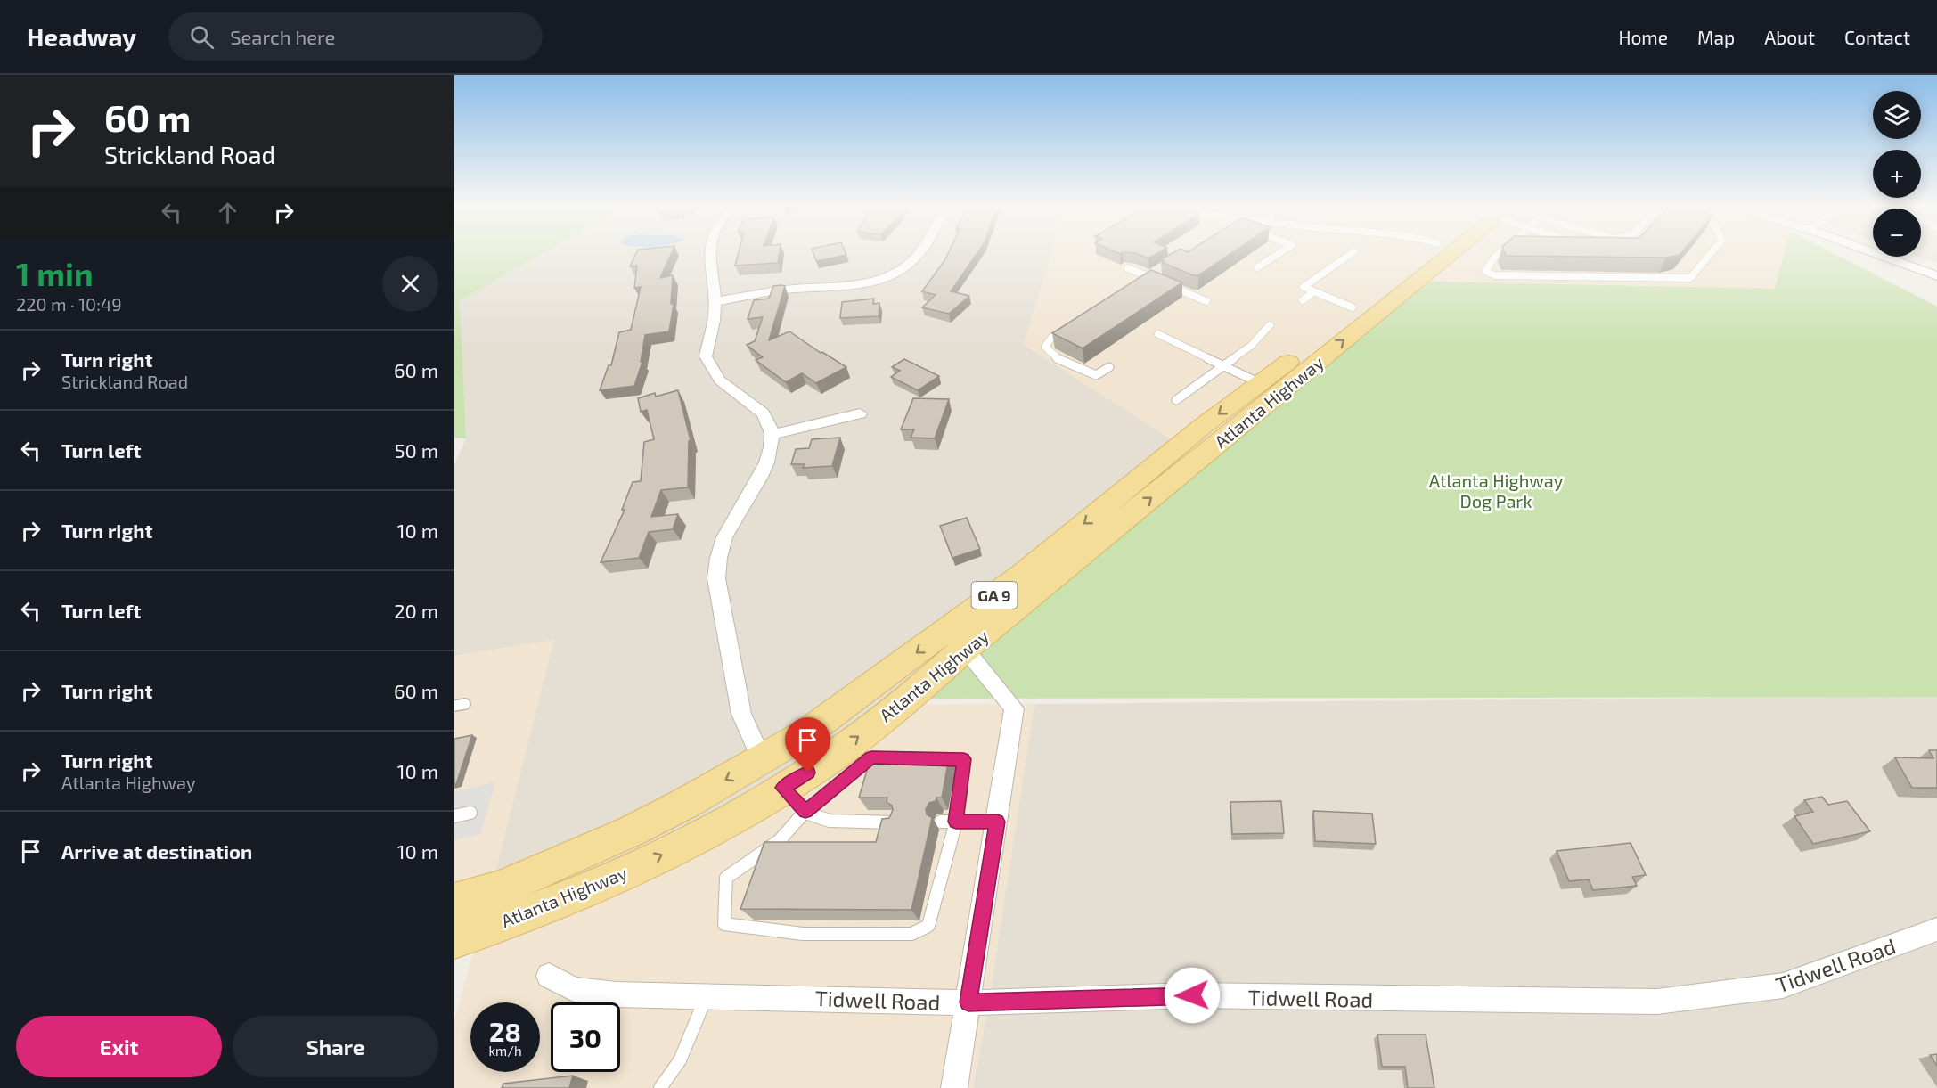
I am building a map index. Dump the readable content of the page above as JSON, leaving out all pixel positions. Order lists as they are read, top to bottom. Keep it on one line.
{"streets":{"main road":["Atlanta Highway","GA 9"],"street":["Tidwell Road"]},"parks":["Atlanta Highway Dog Park"],"page":{"header":"Headway","search":"Search here","nav":["Home","Map","About","Contact"],"turn":["60 m","Strickland Road"],"map_buttons":["+","−"],"heading":["1 min","220 m · 10:49"],"list":[{"name":"Turn right","note":"Strickland Road","value":"60 m"},{"name":"Turn left","value":"50 m"},{"name":"Turn right","value":"10 m"},{"name":"Turn left","value":"20 m"},{"name":"Turn right","value":"60 m"},{"name":"Turn right","note":"Atlanta Highway","value":"10 m"},{"name":"Arrive at destination","value":"10 m"}],"speed":"28 km/h","limit":"30","buttons":["Exit","Share"]}}
